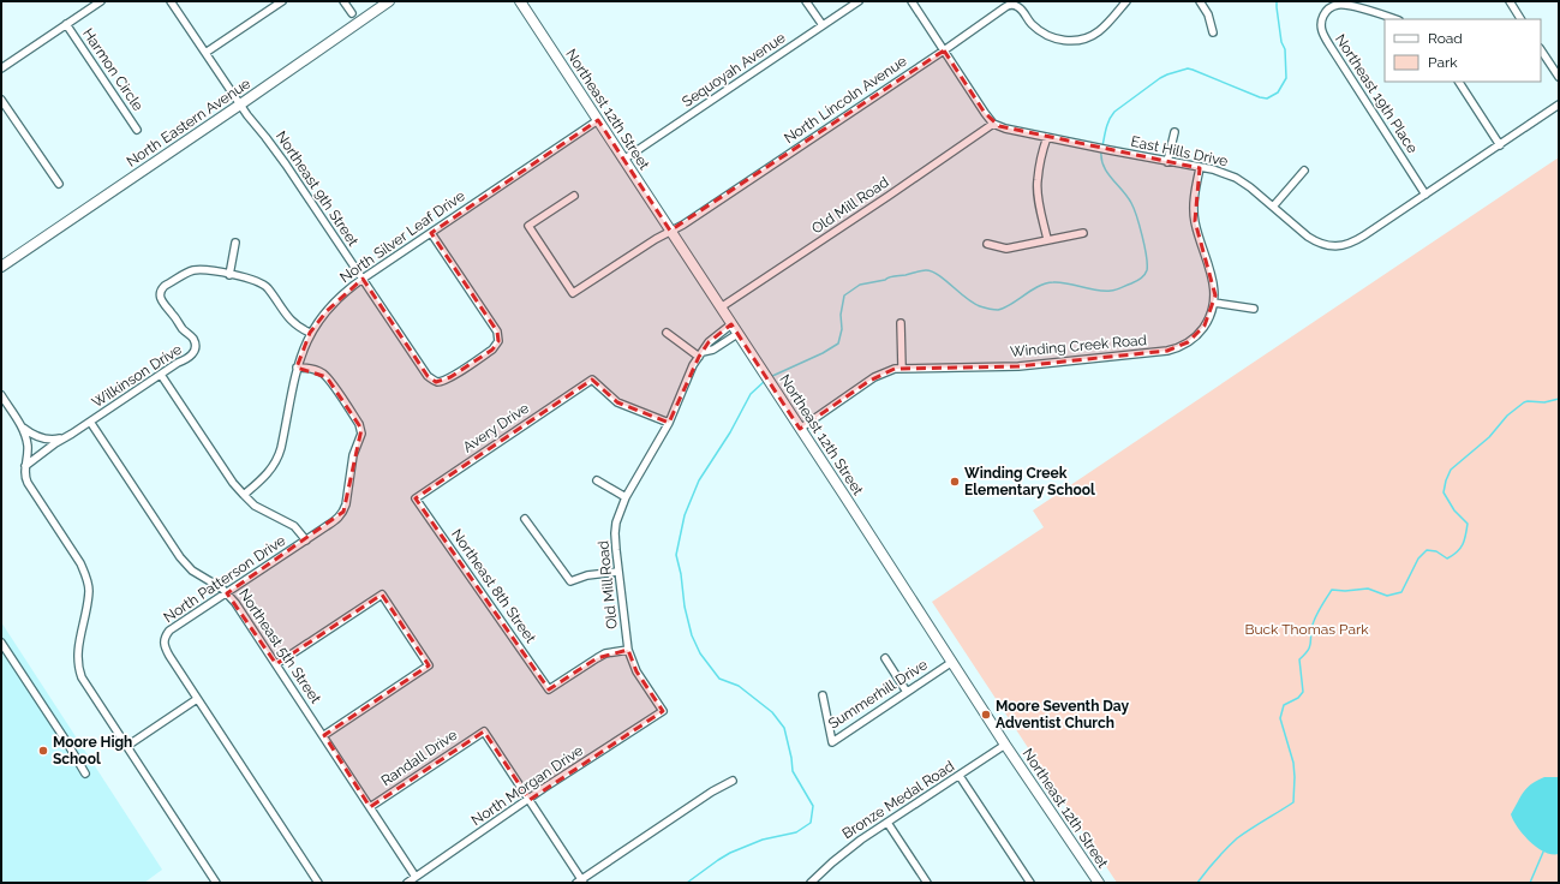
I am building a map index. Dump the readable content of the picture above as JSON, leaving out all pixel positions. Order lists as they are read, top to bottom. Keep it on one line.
{"streets":{"street":["Harmon Circle","Sequoyah Avenue","Northeast 19th Place","North Lincoln Avenue","Northeast 12th Street","North Eastern Avenue","East Hills Drive","Northeast 9th Street","Old Mill Road","North Silver Leaf Drive","Winding Creek Road","Wilkinson Drive","Avery Drive","North Patterson Drive","Northeast 8th Street","Northeast 5th Street","Summerhill Drive","Randall Drive","North Morgan Drive","Bronze Medal Road"]},"crossings":[["Sequoyah Avenue","Northeast 12th Street"],["Northeast 19th Place","East Hills Drive"],["North Lincoln Avenue","Northeast 12th Street"],["Northeast 12th Street","Old Mill Road"],["Northeast 12th Street","North Silver Leaf Drive"],["Northeast 12th Street","Winding Creek Road"],["Northeast 12th Street","Summerhill Drive"],["Northeast 12th Street","Bronze Medal Road"],["North Eastern Avenue","Northeast 9th Street"],["East Hills Drive","Old Mill Road"],["East Hills Drive","Winding Creek Road"],["Northeast 9th Street","North Silver Leaf Drive"],["Old Mill Road","Avery Drive"],["Old Mill Road","Northeast 8th Street"],["Old Mill Road","North Morgan Drive"],["North Silver Leaf Drive","Wilkinson Drive"],["North Silver Leaf Drive","North Patterson Drive"],["Wilkinson Drive","Northeast 5th Street"],["Avery Drive","Northeast 8th Street"],["North Patterson Drive","Northeast 5th Street"],["Northeast 5th Street","Randall Drive"],["Northeast 5th Street","North Morgan Drive"],["Randall Drive","North Morgan Drive"]],"parks":["Buck Thomas Park"],"places":["Winding Creek Elementary School","Moore Seventh Day Adventist Church","Moore High School"],"legend":["Road","Park"]}
